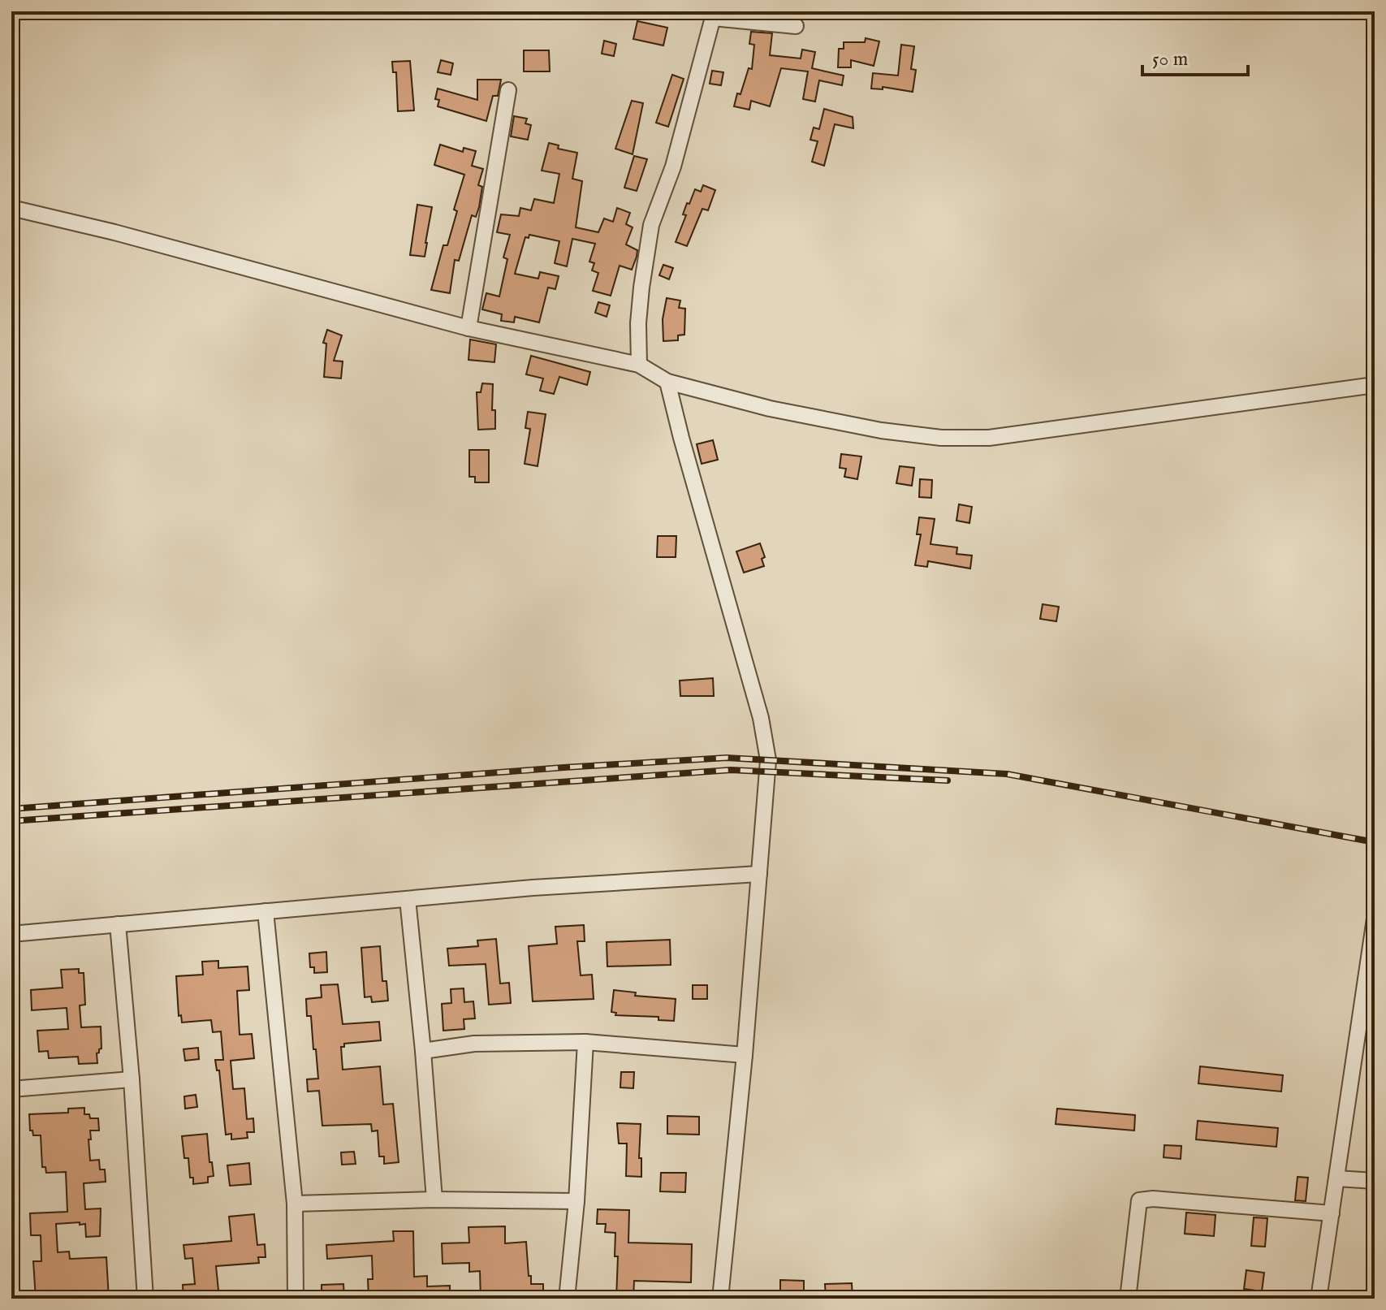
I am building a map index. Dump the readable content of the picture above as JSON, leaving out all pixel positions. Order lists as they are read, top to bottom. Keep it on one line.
{"scale_bar":"50 m"}
